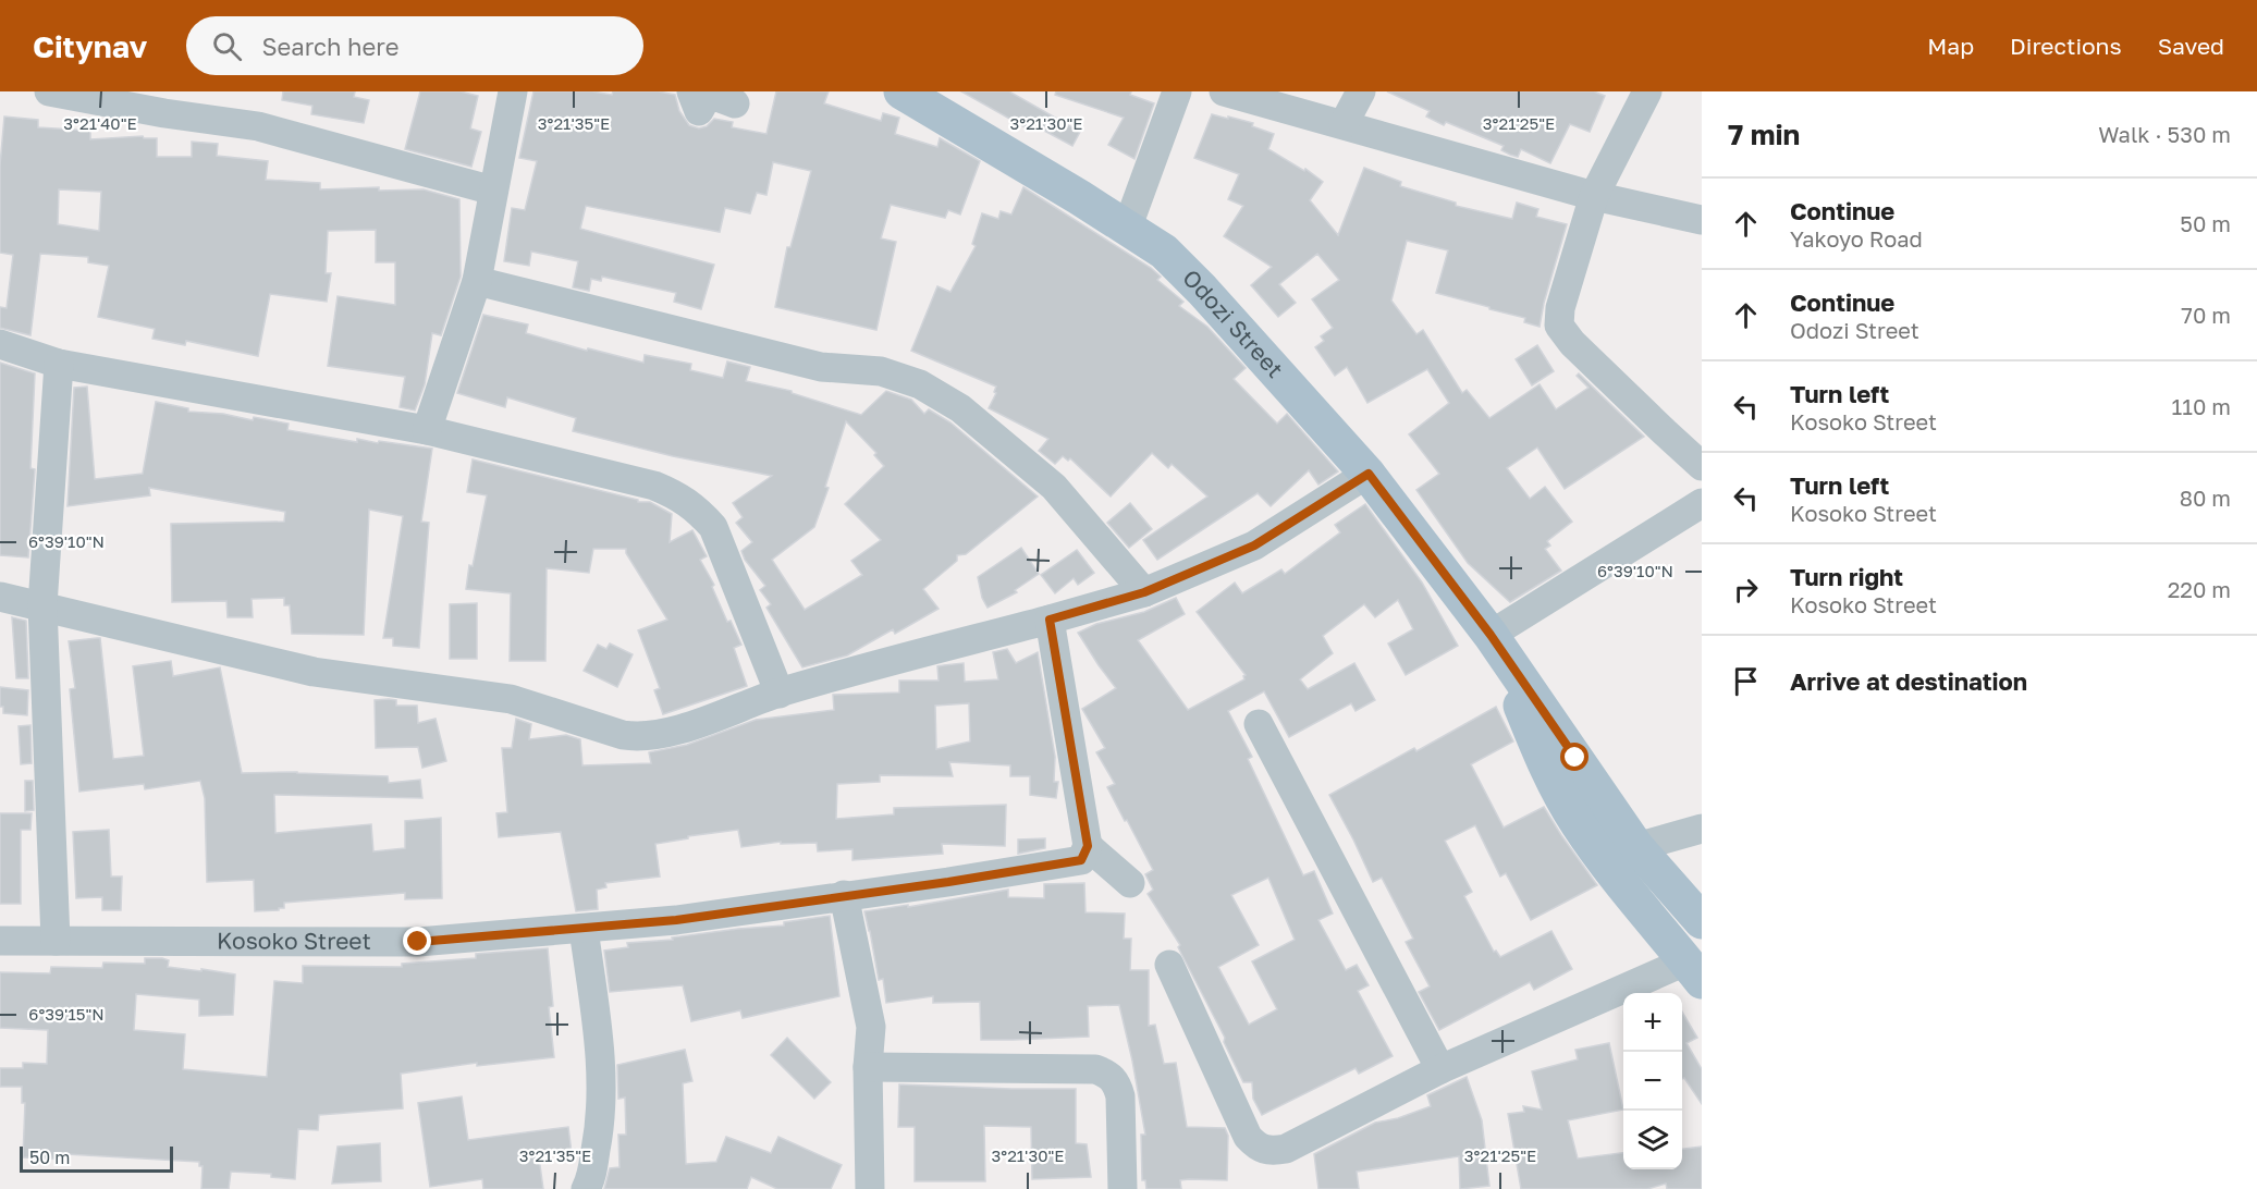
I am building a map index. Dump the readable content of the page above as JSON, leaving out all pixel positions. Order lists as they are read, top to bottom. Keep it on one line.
{"streets":{"main road":["Odozi Street"],"street":["Kosoko Street"]},"scale_bar":"50 m","page":{"header":"Citynav","search":"Search here","nav":["Map","Directions","Saved"],"heading":["7 min","Walk · 530 m"],"list":[["Continue","Yakoyo Road","50 m"],["Continue","Odozi Street","70 m"],["Turn left","Kosoko Street","110 m"],["Turn left","Kosoko Street","80 m"],["Turn right","Kosoko Street","220 m"],"Arrive at destination"],"map_buttons":["+","−"],"scale":"50 m"},"coordinates":["3°21'40\"E","3°21'35\"E","3°21'30\"E","3°21'25\"E","6°39'10\"N","6°39'15\"N"]}
